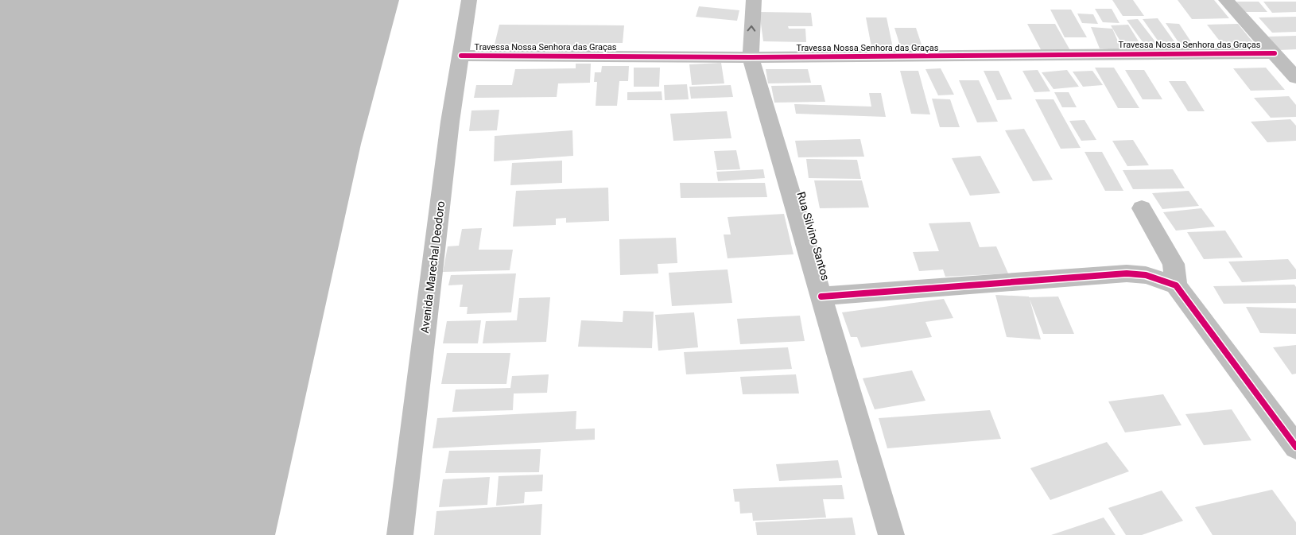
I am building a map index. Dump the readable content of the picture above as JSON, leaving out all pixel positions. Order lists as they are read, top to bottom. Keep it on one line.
{"streets":{"street":["Travessa Nossa Senhora das Graças","Rua Silvino Santos","Avenida Marechal Deodoro"]},"crossings":[["Travessa Nossa Senhora das Graças","Rua Silvino Santos"],["Travessa Nossa Senhora das Graças","Avenida Marechal Deodoro"]]}
